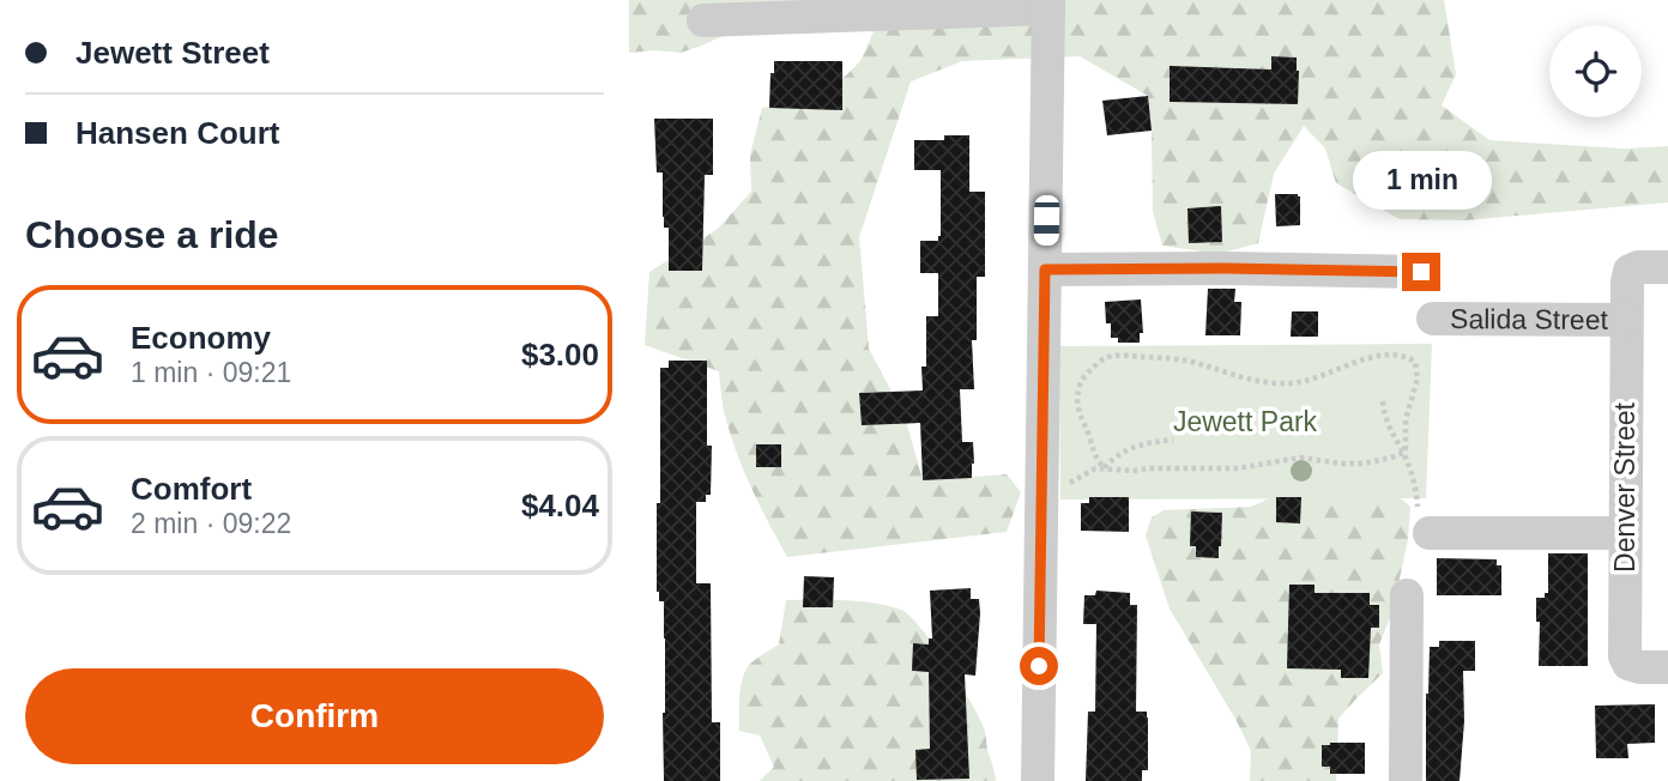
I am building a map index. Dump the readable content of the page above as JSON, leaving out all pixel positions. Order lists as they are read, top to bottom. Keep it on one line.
{"streets":{"street":["Salida Street","Denver Street"]},"crossings":[["Salida Street","Denver Street"]],"parks":["Jewett Park"],"page":{"banner":["Jewett Street","Hansen Court"],"bubble":"1 min","heading":"Choose a ride","list":[{"name":"Economy","note":"1 min · 09:21","value":"$3.00"},{"name":"Comfort","note":"2 min · 09:22","value":"$4.04"}],"buttons":"Confirm"}}
